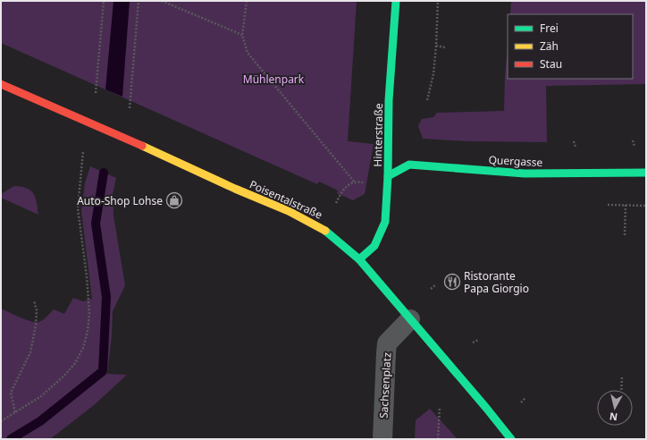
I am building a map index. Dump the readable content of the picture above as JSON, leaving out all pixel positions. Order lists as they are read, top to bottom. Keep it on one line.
{"streets":{"main road":["Hinterstraße","Quergasse","Poisentalstraße"],"street":["Sachsenplatz"]},"crossings":[["Hinterstraße","Quergasse"],["Hinterstraße","Poisentalstraße"],["Poisentalstraße","Sachsenplatz"]],"parks":["Mühlenpark"],"places":{"shop":["Auto-Shop Lohse"],"restaurant":["Ristorante Papa Giorgio"]},"legend":["Frei","Zäh","Stau"],"north":"bottom"}
